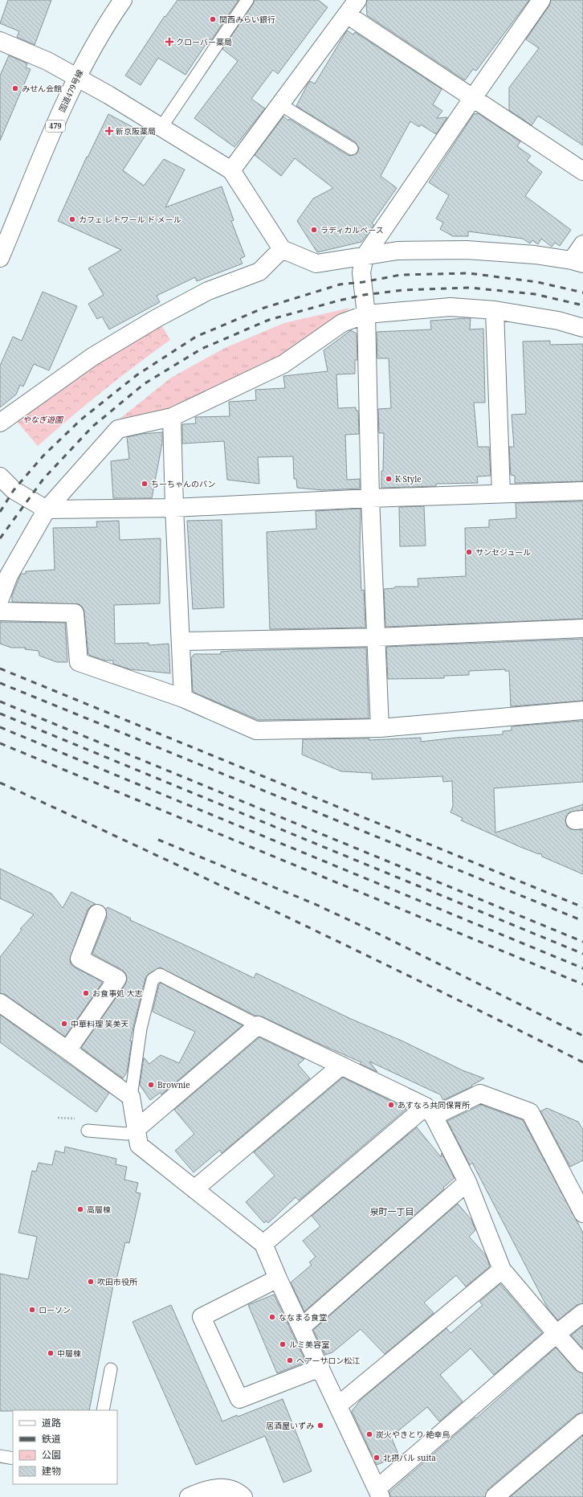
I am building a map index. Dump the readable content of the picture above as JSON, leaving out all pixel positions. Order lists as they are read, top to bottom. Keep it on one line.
{"streets":{"main road":["国道479号線","479"]},"districts":["泉町一丁目"],"parks":["やなぎ遊園"],"places":{"other":["関西みらい銀行","みせん会館","カフェ レトワール ド メール","ラディカルベース","K Style","ちーちゃんのパン","サンセジュール","お食事処 大志","中華料理 笑美天","Brownie","あすなろ共同保育所","高層棟","吹田市役所","ローソン","ななまる食堂","ルミ美容室","中層棟","ヘアーサロン松江","居酒屋いずみ","炭火やきとり 絶幸鳥","北摂バル suita"],"health":["クローバー薬局","新京阪薬局"]},"legend":["道路","鉄道","公園","建物"]}
